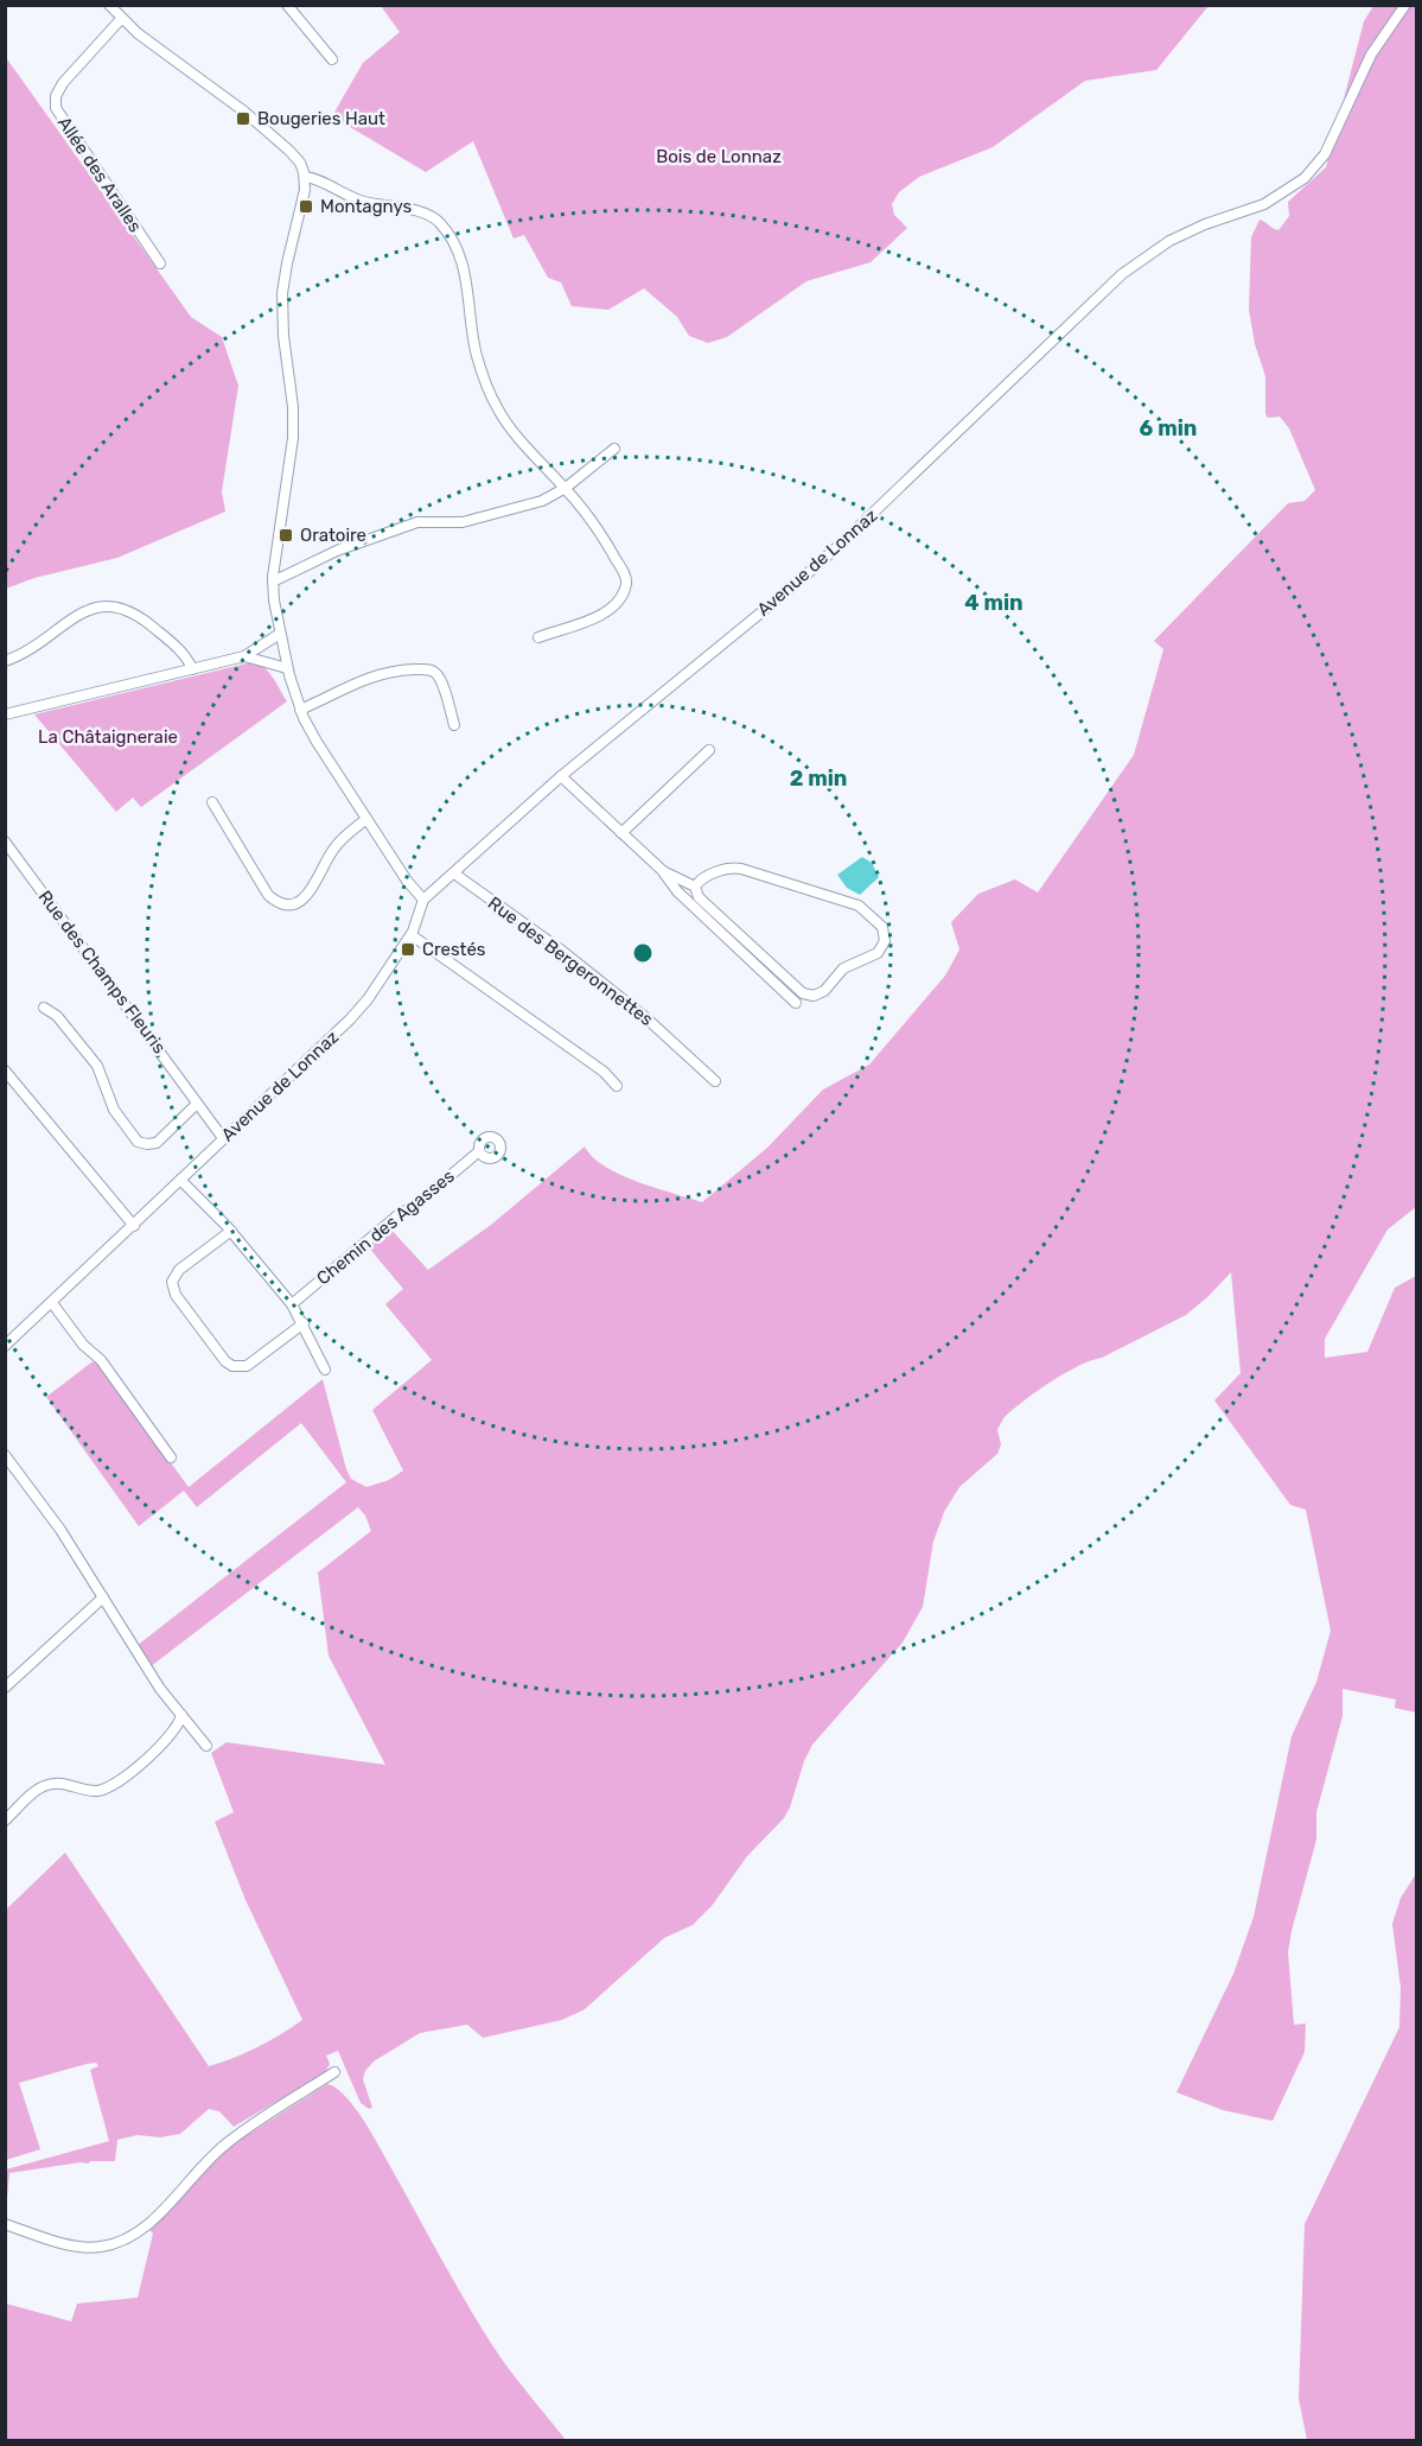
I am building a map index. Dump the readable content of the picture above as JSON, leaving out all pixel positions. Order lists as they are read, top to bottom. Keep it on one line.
{"streets":{"street":["Allée des Aralles","Avenue de Lonnaz","Rue des Bergeronnettes","Rue des Champs Fleuris","Chemin des Agasses"]},"crossings":[["Avenue de Lonnaz","Rue des Bergeronnettes"],["Avenue de Lonnaz","Rue des Champs Fleuris"]],"parks":["Bois de Lonnaz","La Châtaigneraie"],"places":{"transit":["Bougeries Haut","Montagnys","Oratoire","Crestés"]},"rings":["6 min","4 min","2 min"]}
